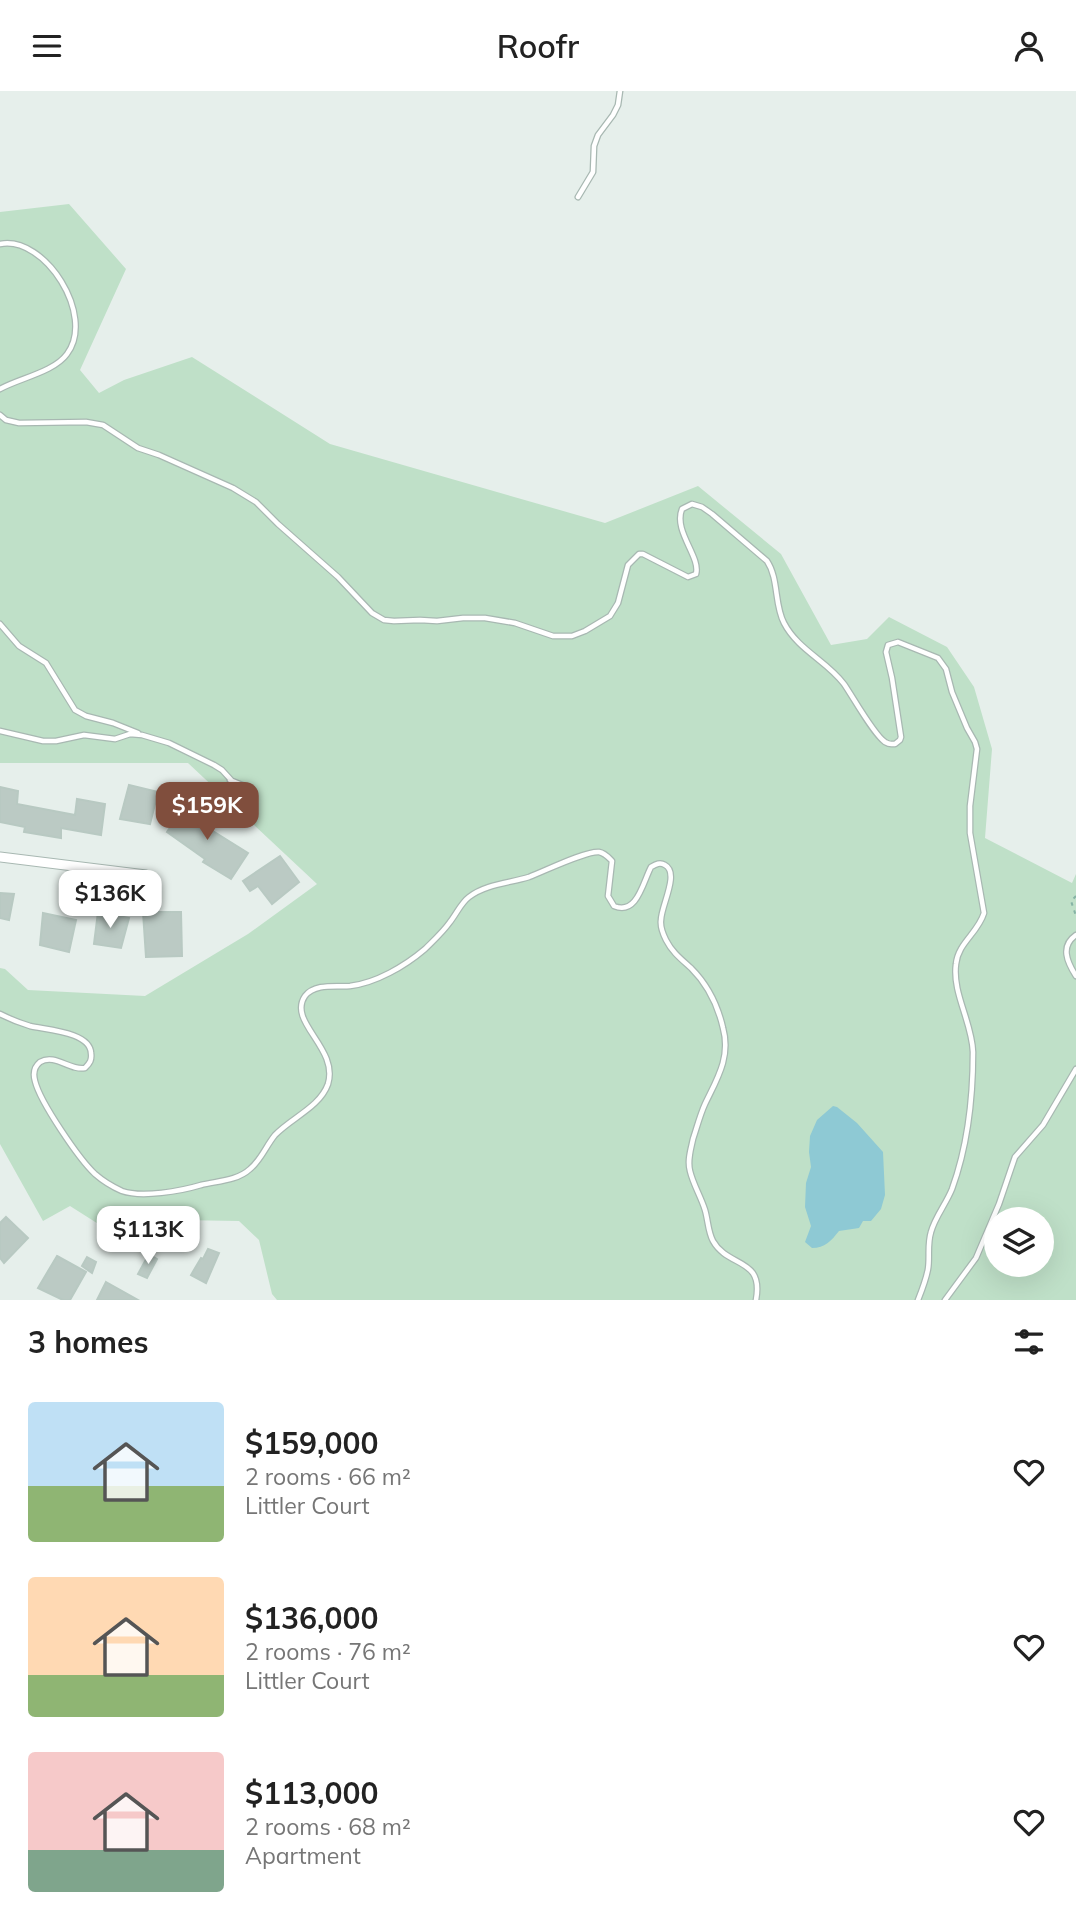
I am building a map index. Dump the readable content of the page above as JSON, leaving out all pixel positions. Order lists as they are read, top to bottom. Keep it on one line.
{"page":{"header":"Roofr","price":["$159K","$136K","$113K"],"heading":"3 homes","list":[{"name":"$159,000","note":"2 rooms · 66 m² · Littler Court"},{"name":"$136,000","note":"2 rooms · 76 m² · Littler Court"},{"name":"$113,000","note":"2 rooms · 68 m² · Apartment"}]}}
